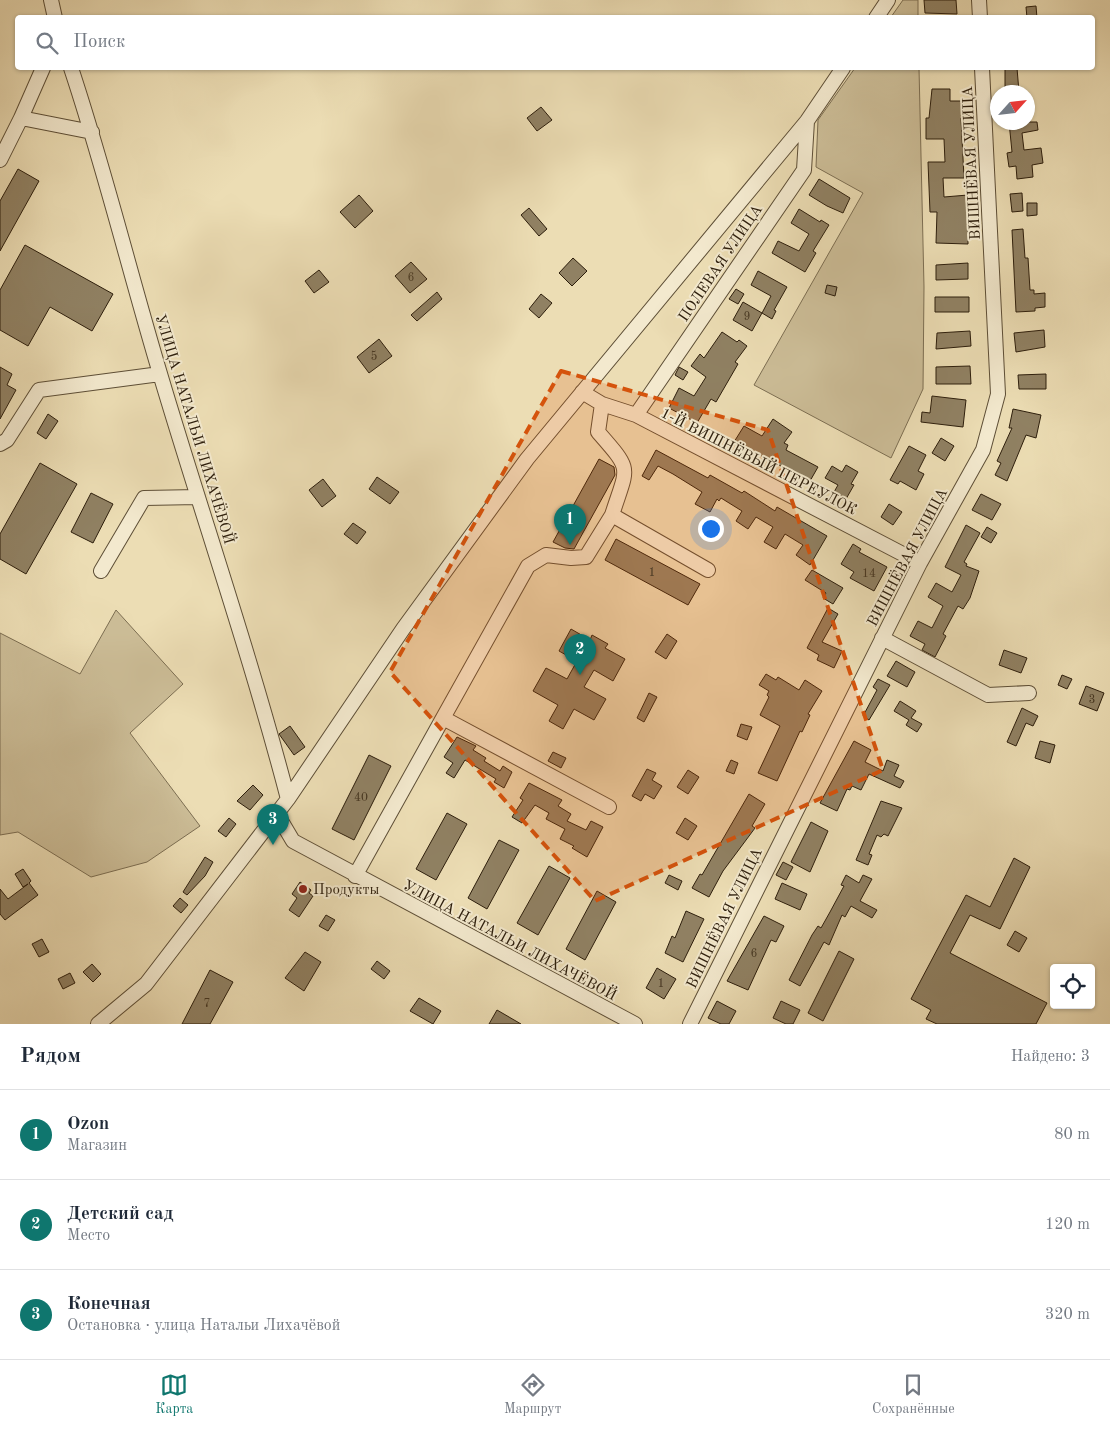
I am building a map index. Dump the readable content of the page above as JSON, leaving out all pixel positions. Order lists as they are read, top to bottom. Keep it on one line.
{"streets":{"street":["ВИШНЁВАЯ УЛИЦА","ПОЛЕВАЯ УЛИЦА","УЛИЦА НАТАЛЬИ ЛИХАЧЁВОЙ","1-Й ВИШНЁВЫЙ ПЕРЕУЛОК"]},"crossings":[["ВИШНЁВАЯ УЛИЦА","1-Й ВИШНЁВЫЙ ПЕРЕУЛОК"],["ПОЛЕВАЯ УЛИЦА","1-Й ВИШНЁВЫЙ ПЕРЕУЛОК"]],"places":["Продукты"],"house_numbers":["6","9","5","1","14","3","40","6","1","7"],"north":"top right","page":{"search":"Поиск","pins":["1","2","3"],"heading":["Рядом","Найдено: 3"],"list":[{"mark":"1","name":"Ozon","note":"Магазин","value":"80 m"},{"mark":"2","name":"Детский сад","note":"Место","value":"120 m"},{"mark":"3","name":"Конечная","note":"Остановка · улица Натальи Лихачёвой","value":"320 m"}],"nav":["Карта","Маршрут","Сохранённые"]}}
